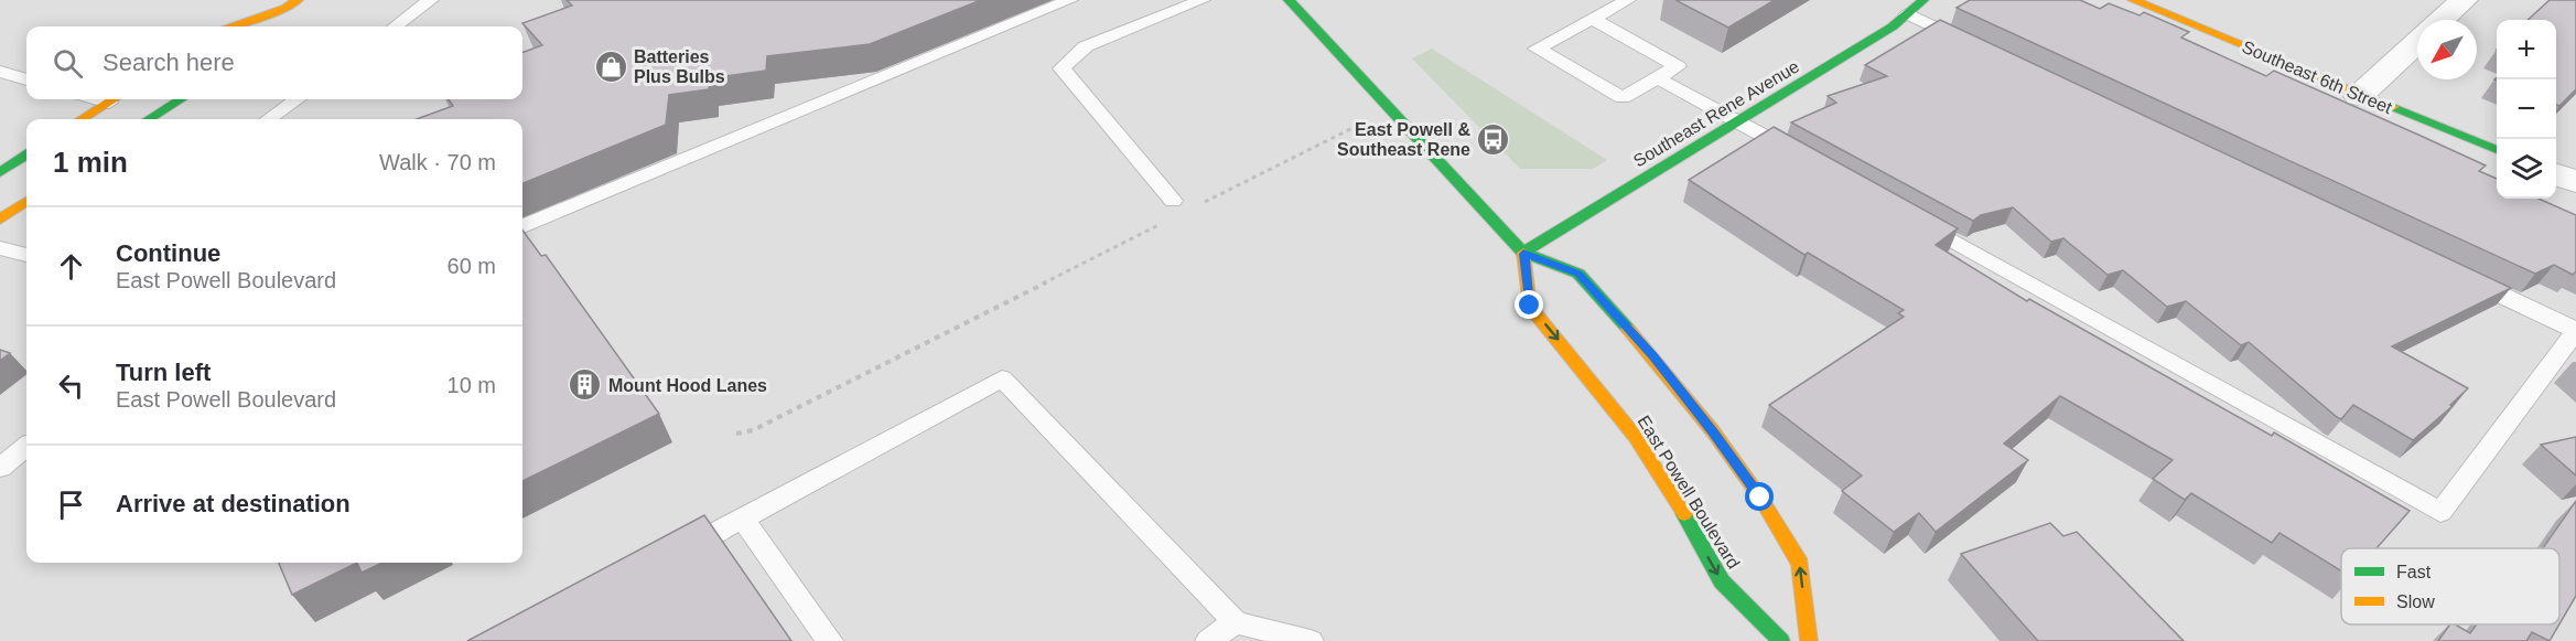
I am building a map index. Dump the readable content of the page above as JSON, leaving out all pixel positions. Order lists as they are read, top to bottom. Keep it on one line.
{"streets":{"main road":["Southeast 6th Street","Southeast Rene Avenue","East Powell Boulevard"]},"crossings":[["Southeast Rene Avenue","East Powell Boulevard"]],"places":{"shop":["Batteries Plus Bulbs"],"bus stop":["East Powell & Southeast Rene"],"building":["Mount Hood Lanes"]},"legend":["Fast","Slow"],"north":"bottom left","page":{"map_buttons":["+","−"],"search":"Search here","heading":["1 min","Walk · 70 m"],"list":[["Continue","East Powell Boulevard","60 m"],["Turn left","East Powell Boulevard","10 m"],"Arrive at destination"]}}
